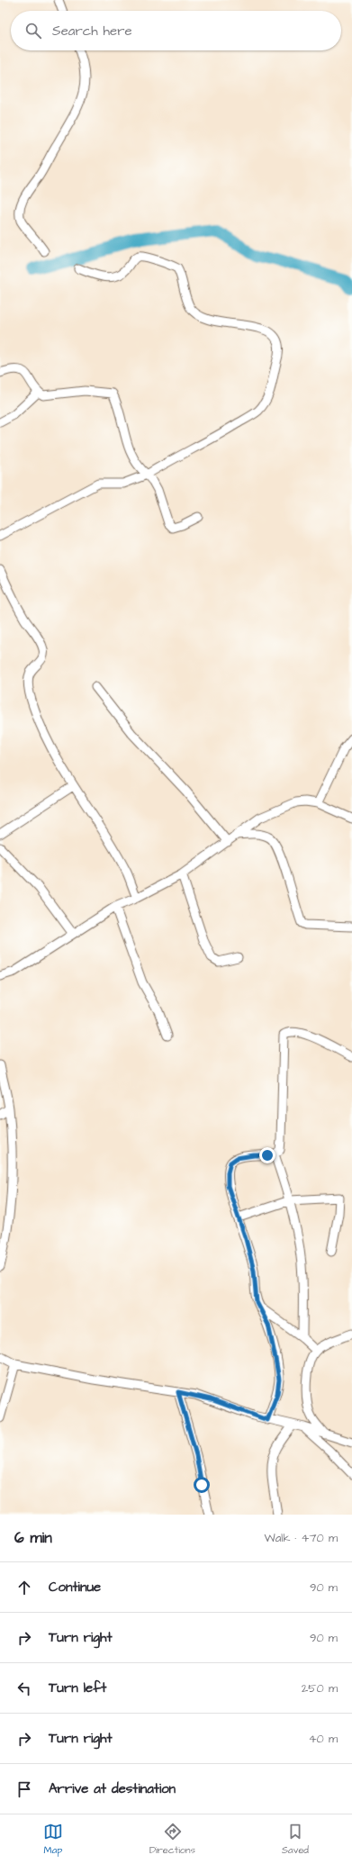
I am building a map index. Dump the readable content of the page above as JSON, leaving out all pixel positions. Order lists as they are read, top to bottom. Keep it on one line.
{"page":{"search":"Search here","heading":["6 min","Walk · 470 m"],"list":[["Continue","90 m"],["Turn right","90 m"],["Turn left","250 m"],["Turn right","40 m"],"Arrive at destination"],"nav":["Map","Directions","Saved"]}}
